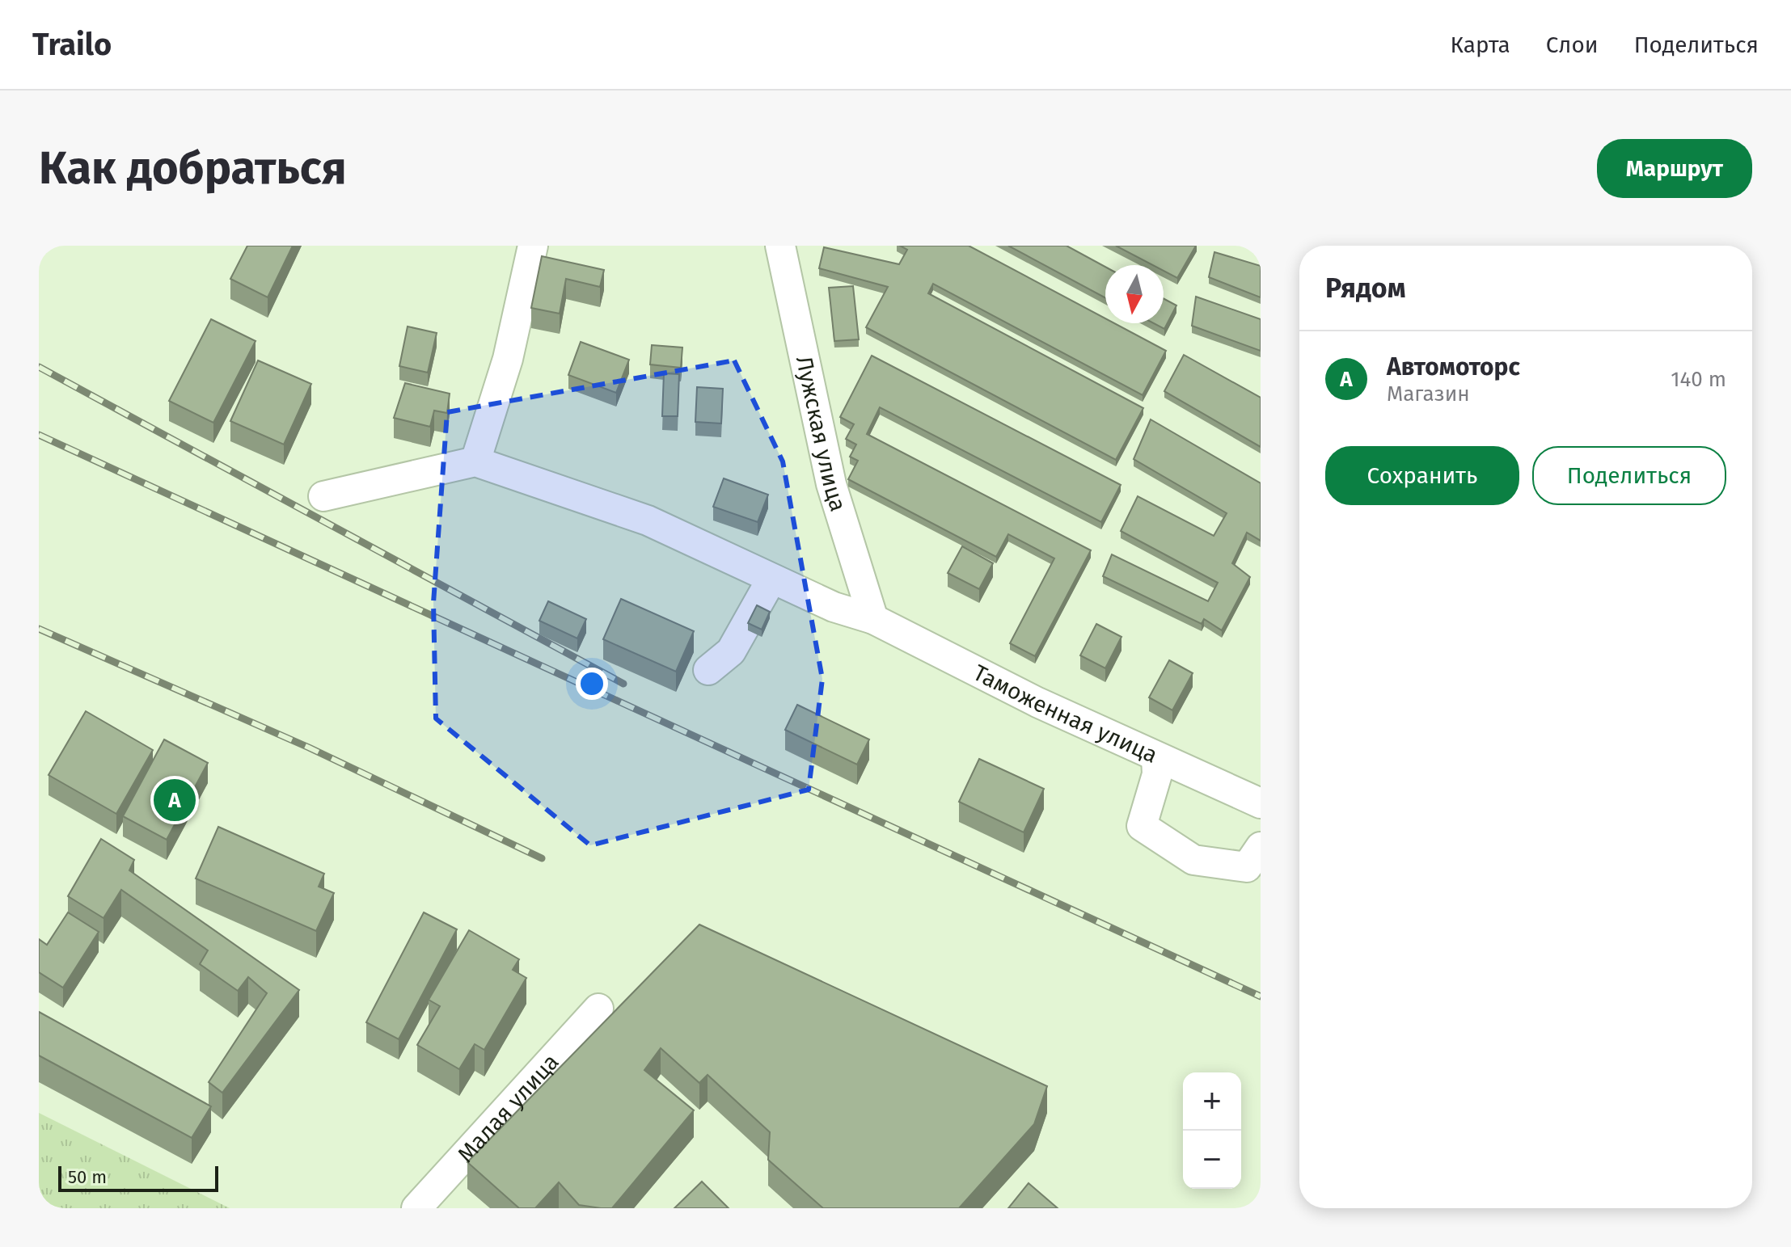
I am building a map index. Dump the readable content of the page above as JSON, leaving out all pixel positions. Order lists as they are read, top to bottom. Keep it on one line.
{"streets":{"street":["Лужская улица","Таможенная улица","Малая улица"]},"crossings":[["Лужская улица","Таможенная улица"]],"scale_bar":"50 m","north":"bottom","page":{"header":"Trailo","nav":["Карта","Слои","Поделиться"],"buttons":["Маршрут",["Сохранить","Поделиться"]],"title":"Как добраться","heading":"Рядом","list":[{"mark":"A","name":"Автомоторс","note":"Магазин","value":"140 m"}],"pins":"A","map_buttons":["+","−"],"scale":"50 m"}}
